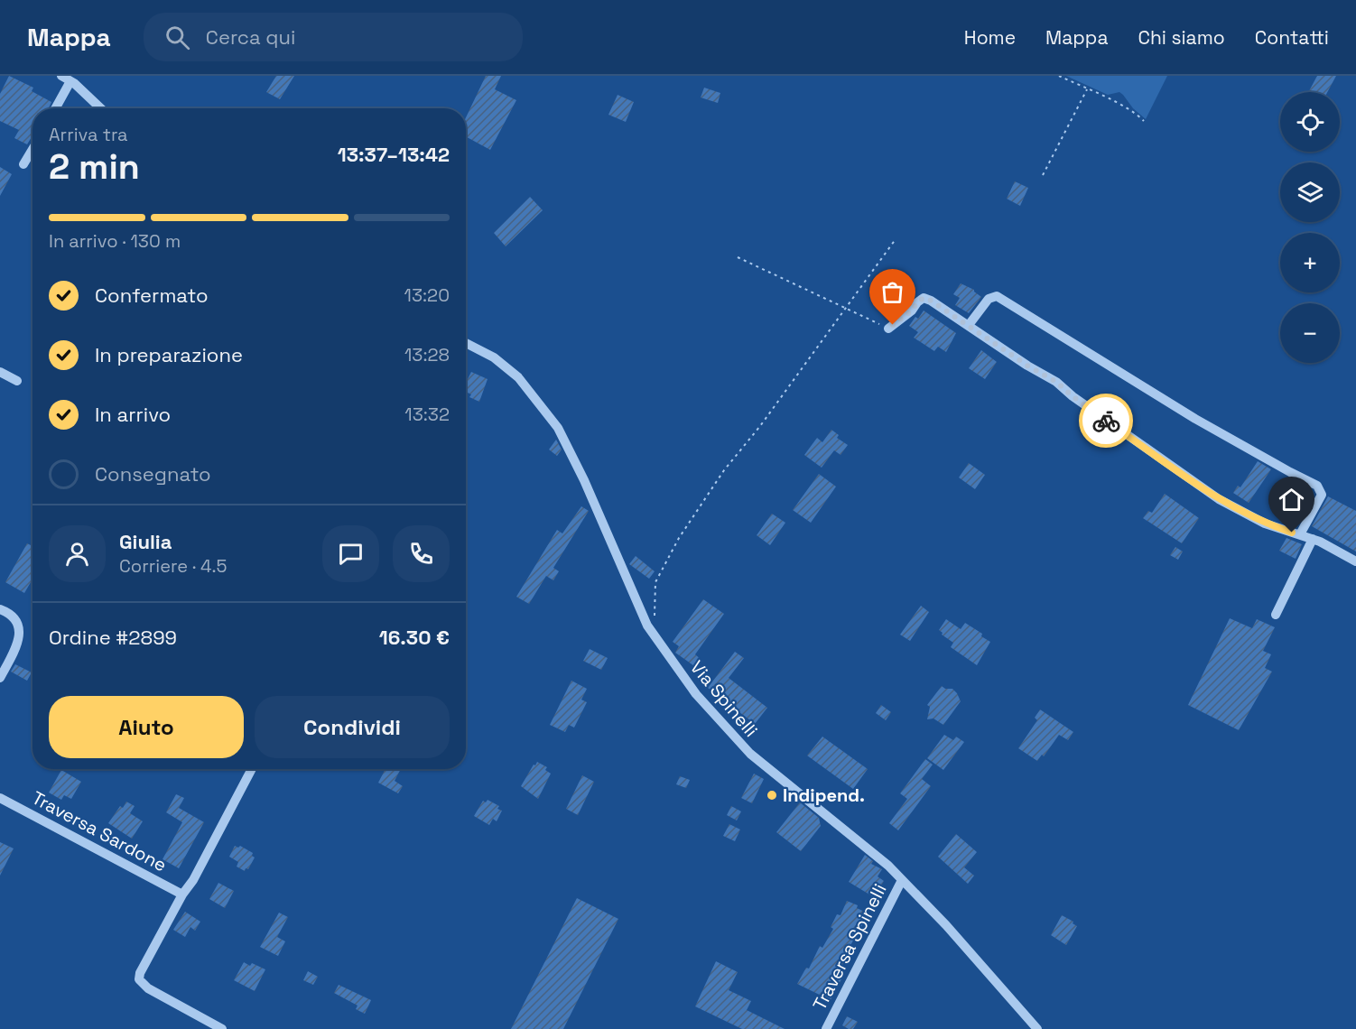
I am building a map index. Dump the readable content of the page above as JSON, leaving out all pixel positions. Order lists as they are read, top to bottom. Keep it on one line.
{"streets":{"street":["Via Spinelli","Traversa Sardone","Traversa Spinelli"]},"crossings":[["Via Spinelli","Traversa Spinelli"]],"places":["Indipend."],"page":{"header":"Mappa","search":"Cerca qui","nav":["Home","Mappa","Chi siamo","Contatti"],"map_buttons":["+","−"],"heading":["2 min","Arriva tra","13:37–13:42"],"panel":["Giulia","Corriere · 4.5","Ordine #2899","16.30 €"],"bar":"In arrivo · 130 m","list":[["Confermato","13:20"],["In preparazione","13:28"],["In arrivo","13:32"],"Consegnato"],"buttons":["Aiuto","Condividi"]}}
